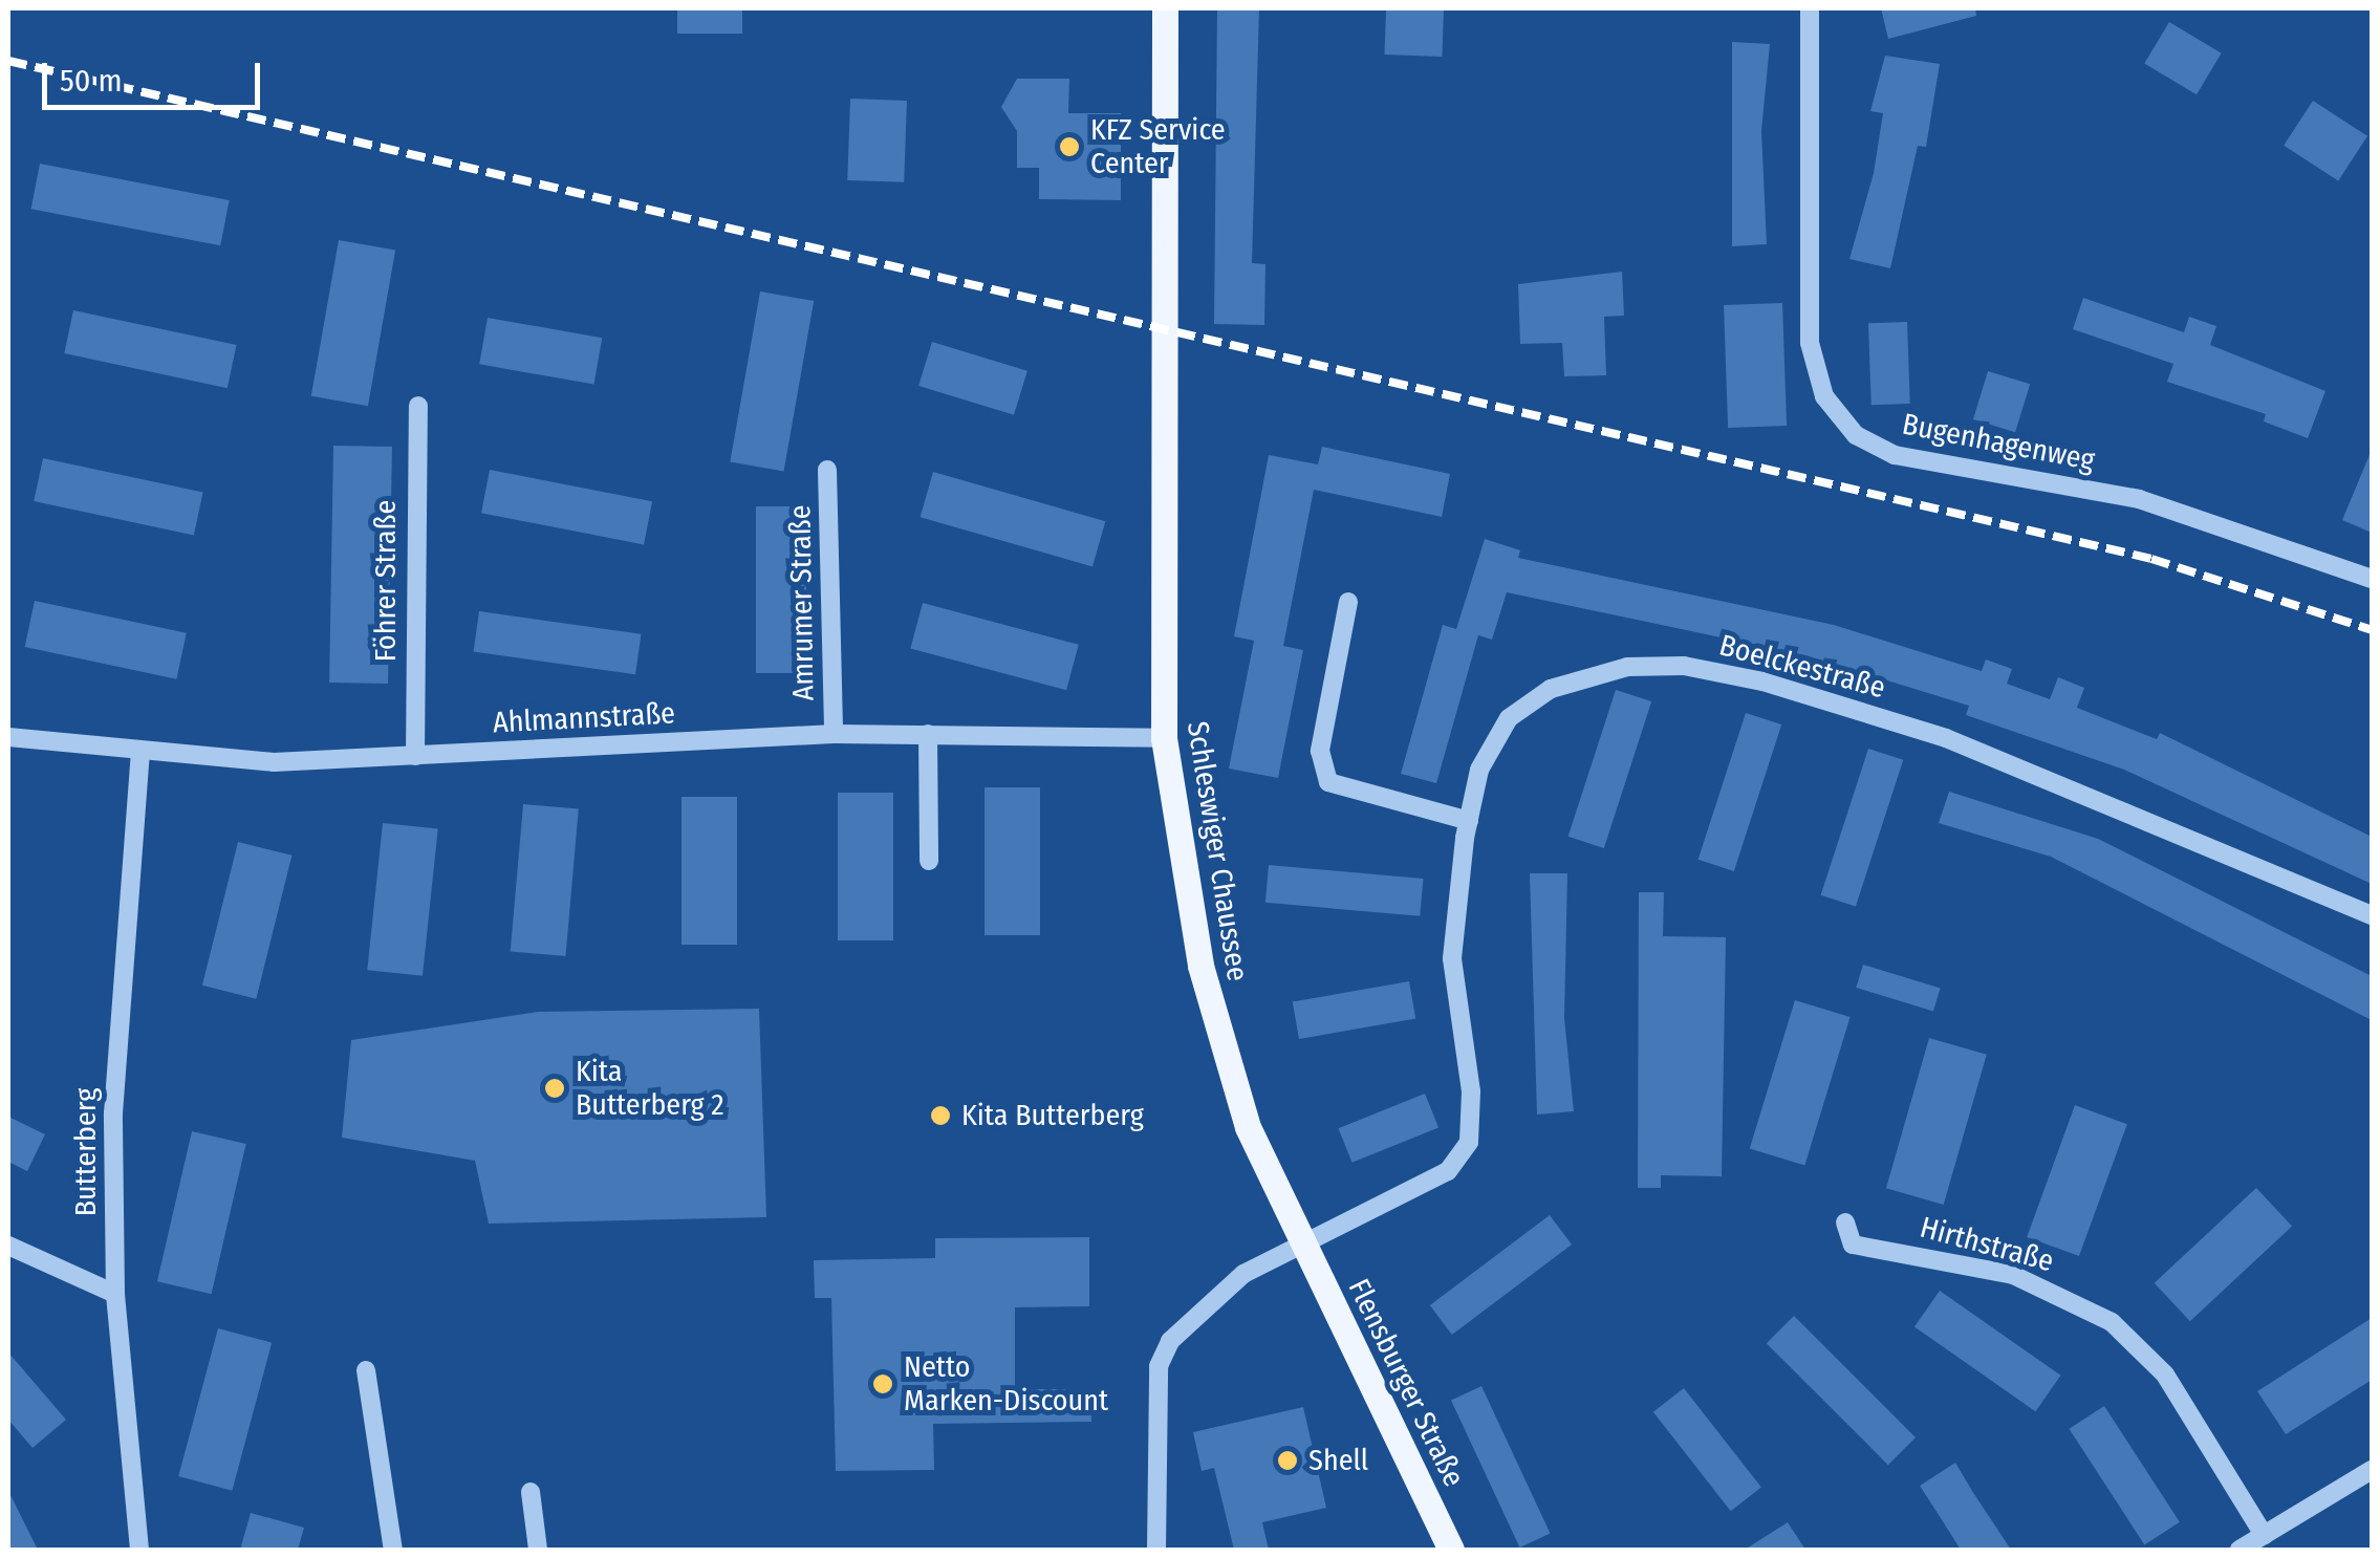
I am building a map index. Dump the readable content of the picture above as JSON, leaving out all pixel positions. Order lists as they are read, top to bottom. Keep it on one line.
{"streets":{"main road":["Schleswiger Chaussee","Flensburger Straße"],"street":["Bugenhagenweg","Föhrer Straße","Amrumer Straße","Boelckestraße","Ahlmannstraße","Butterberg","Hirthstraße"]},"crossings":[["Föhrer Straße","Ahlmannstraße"],["Amrumer Straße","Ahlmannstraße"],["Boelckestraße","Schleswiger Chaussee"],["Boelckestraße","Flensburger Straße"],["Ahlmannstraße","Schleswiger Chaussee"],["Ahlmannstraße","Butterberg"],["Schleswiger Chaussee","Flensburger Straße"]],"places":["KFZ Service Center","Kita Butterberg 2","Kita Butterberg","Netto Marken-Discount","Shell"],"scale_bar":"50 m"}
